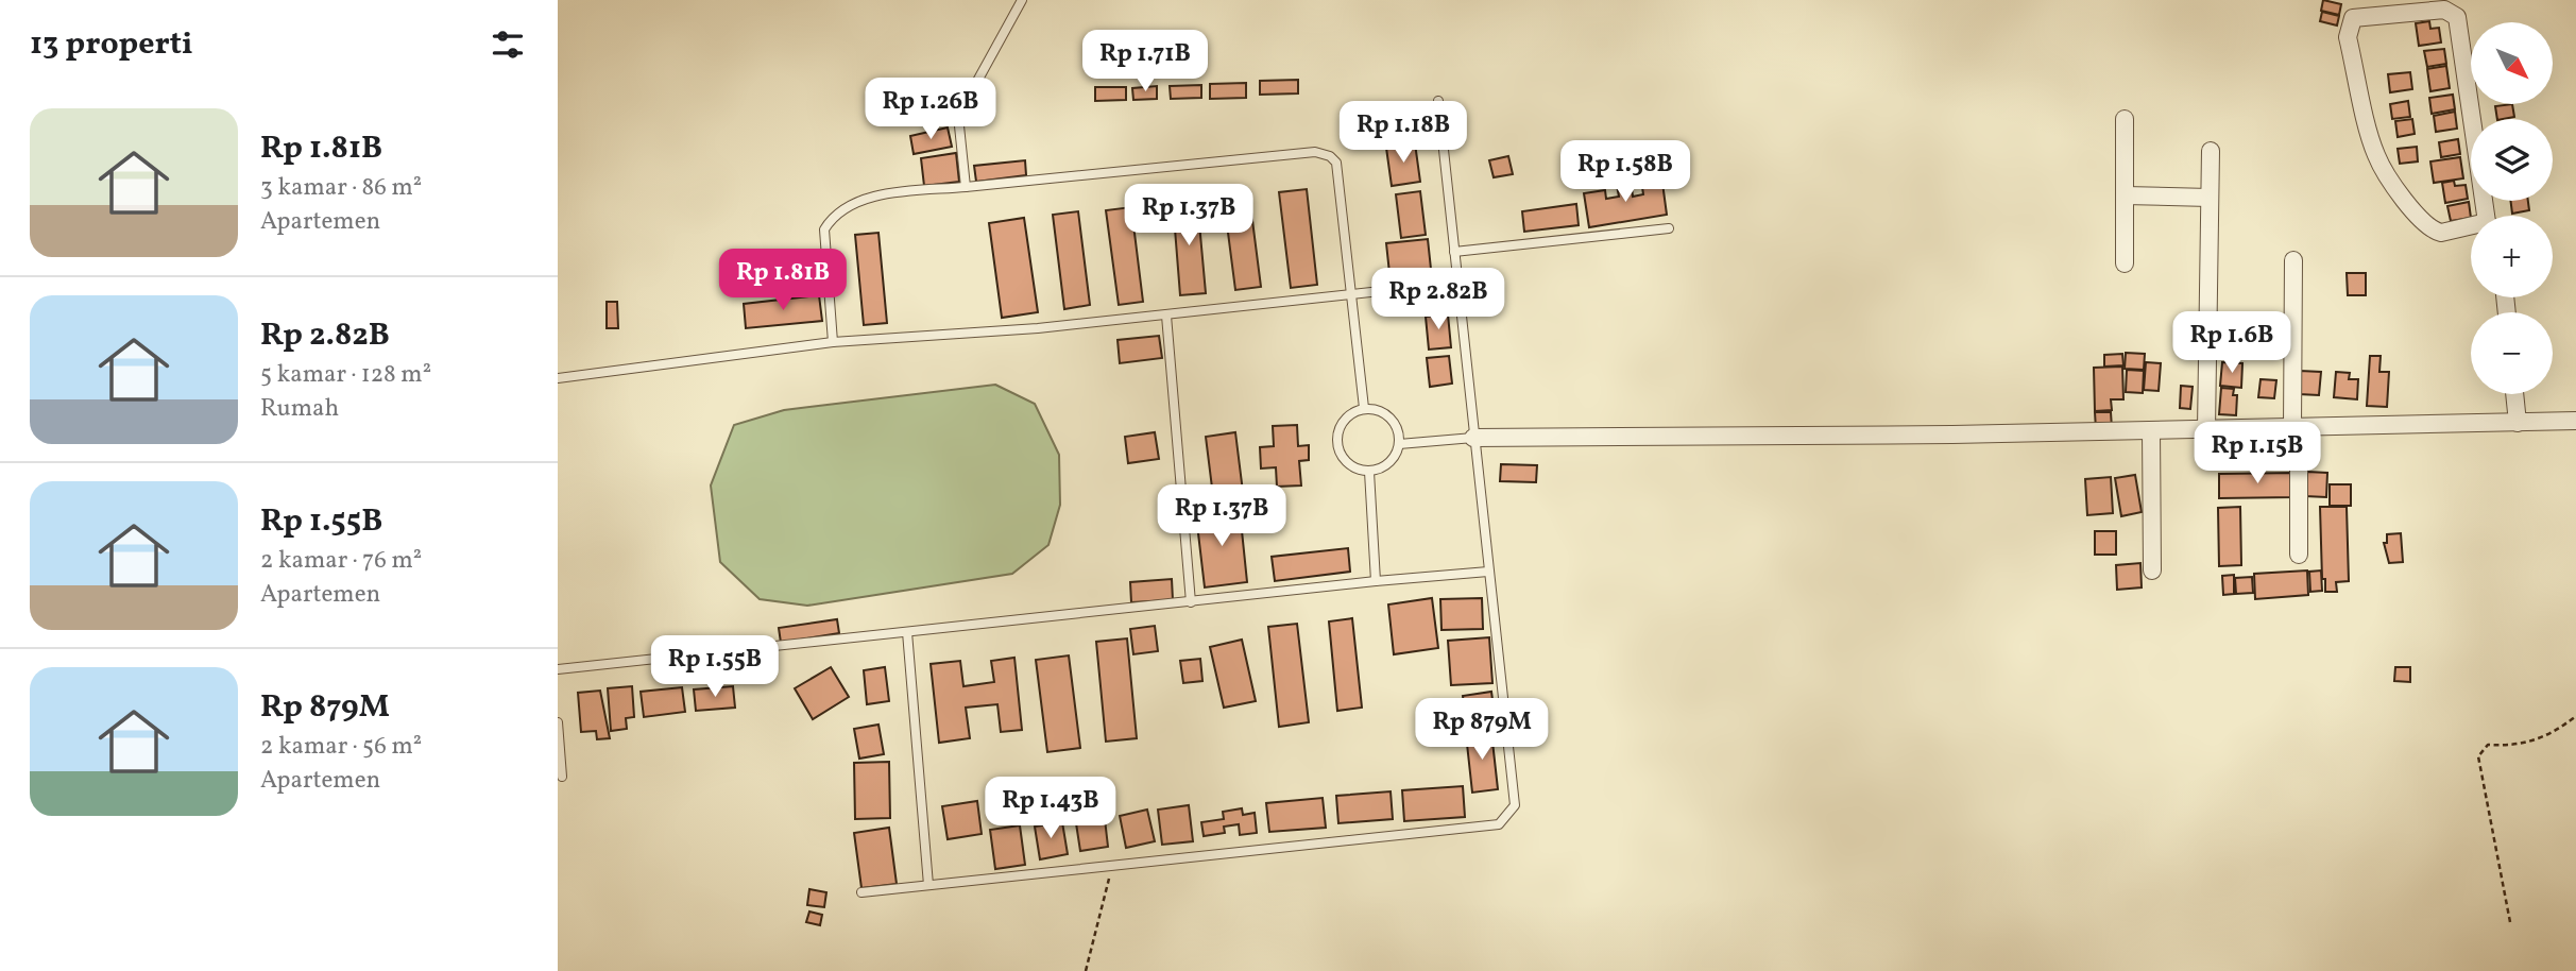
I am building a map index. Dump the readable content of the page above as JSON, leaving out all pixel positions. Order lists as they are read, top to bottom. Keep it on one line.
{"north":"bottom right","page":{"heading":"13 properti","map_buttons":["+","−"],"price":["Rp 1.71B","Rp 1.26B","Rp 1.18B","Rp 1.58B","Rp 1.37B","Rp 1.81B","Rp 2.82B","Rp 1.6B","Rp 1.15B","Rp 1.37B","Rp 1.55B","Rp 879M","Rp 1.43B"],"list":[{"name":"Rp 1.81B","note":"3 kamar · 86 m² · Apartemen"},{"name":"Rp 2.82B","note":"5 kamar · 128 m² · Rumah"},{"name":"Rp 1.55B","note":"2 kamar · 76 m² · Apartemen"},{"name":"Rp 879M","note":"2 kamar · 56 m² · Apartemen"}]}}
